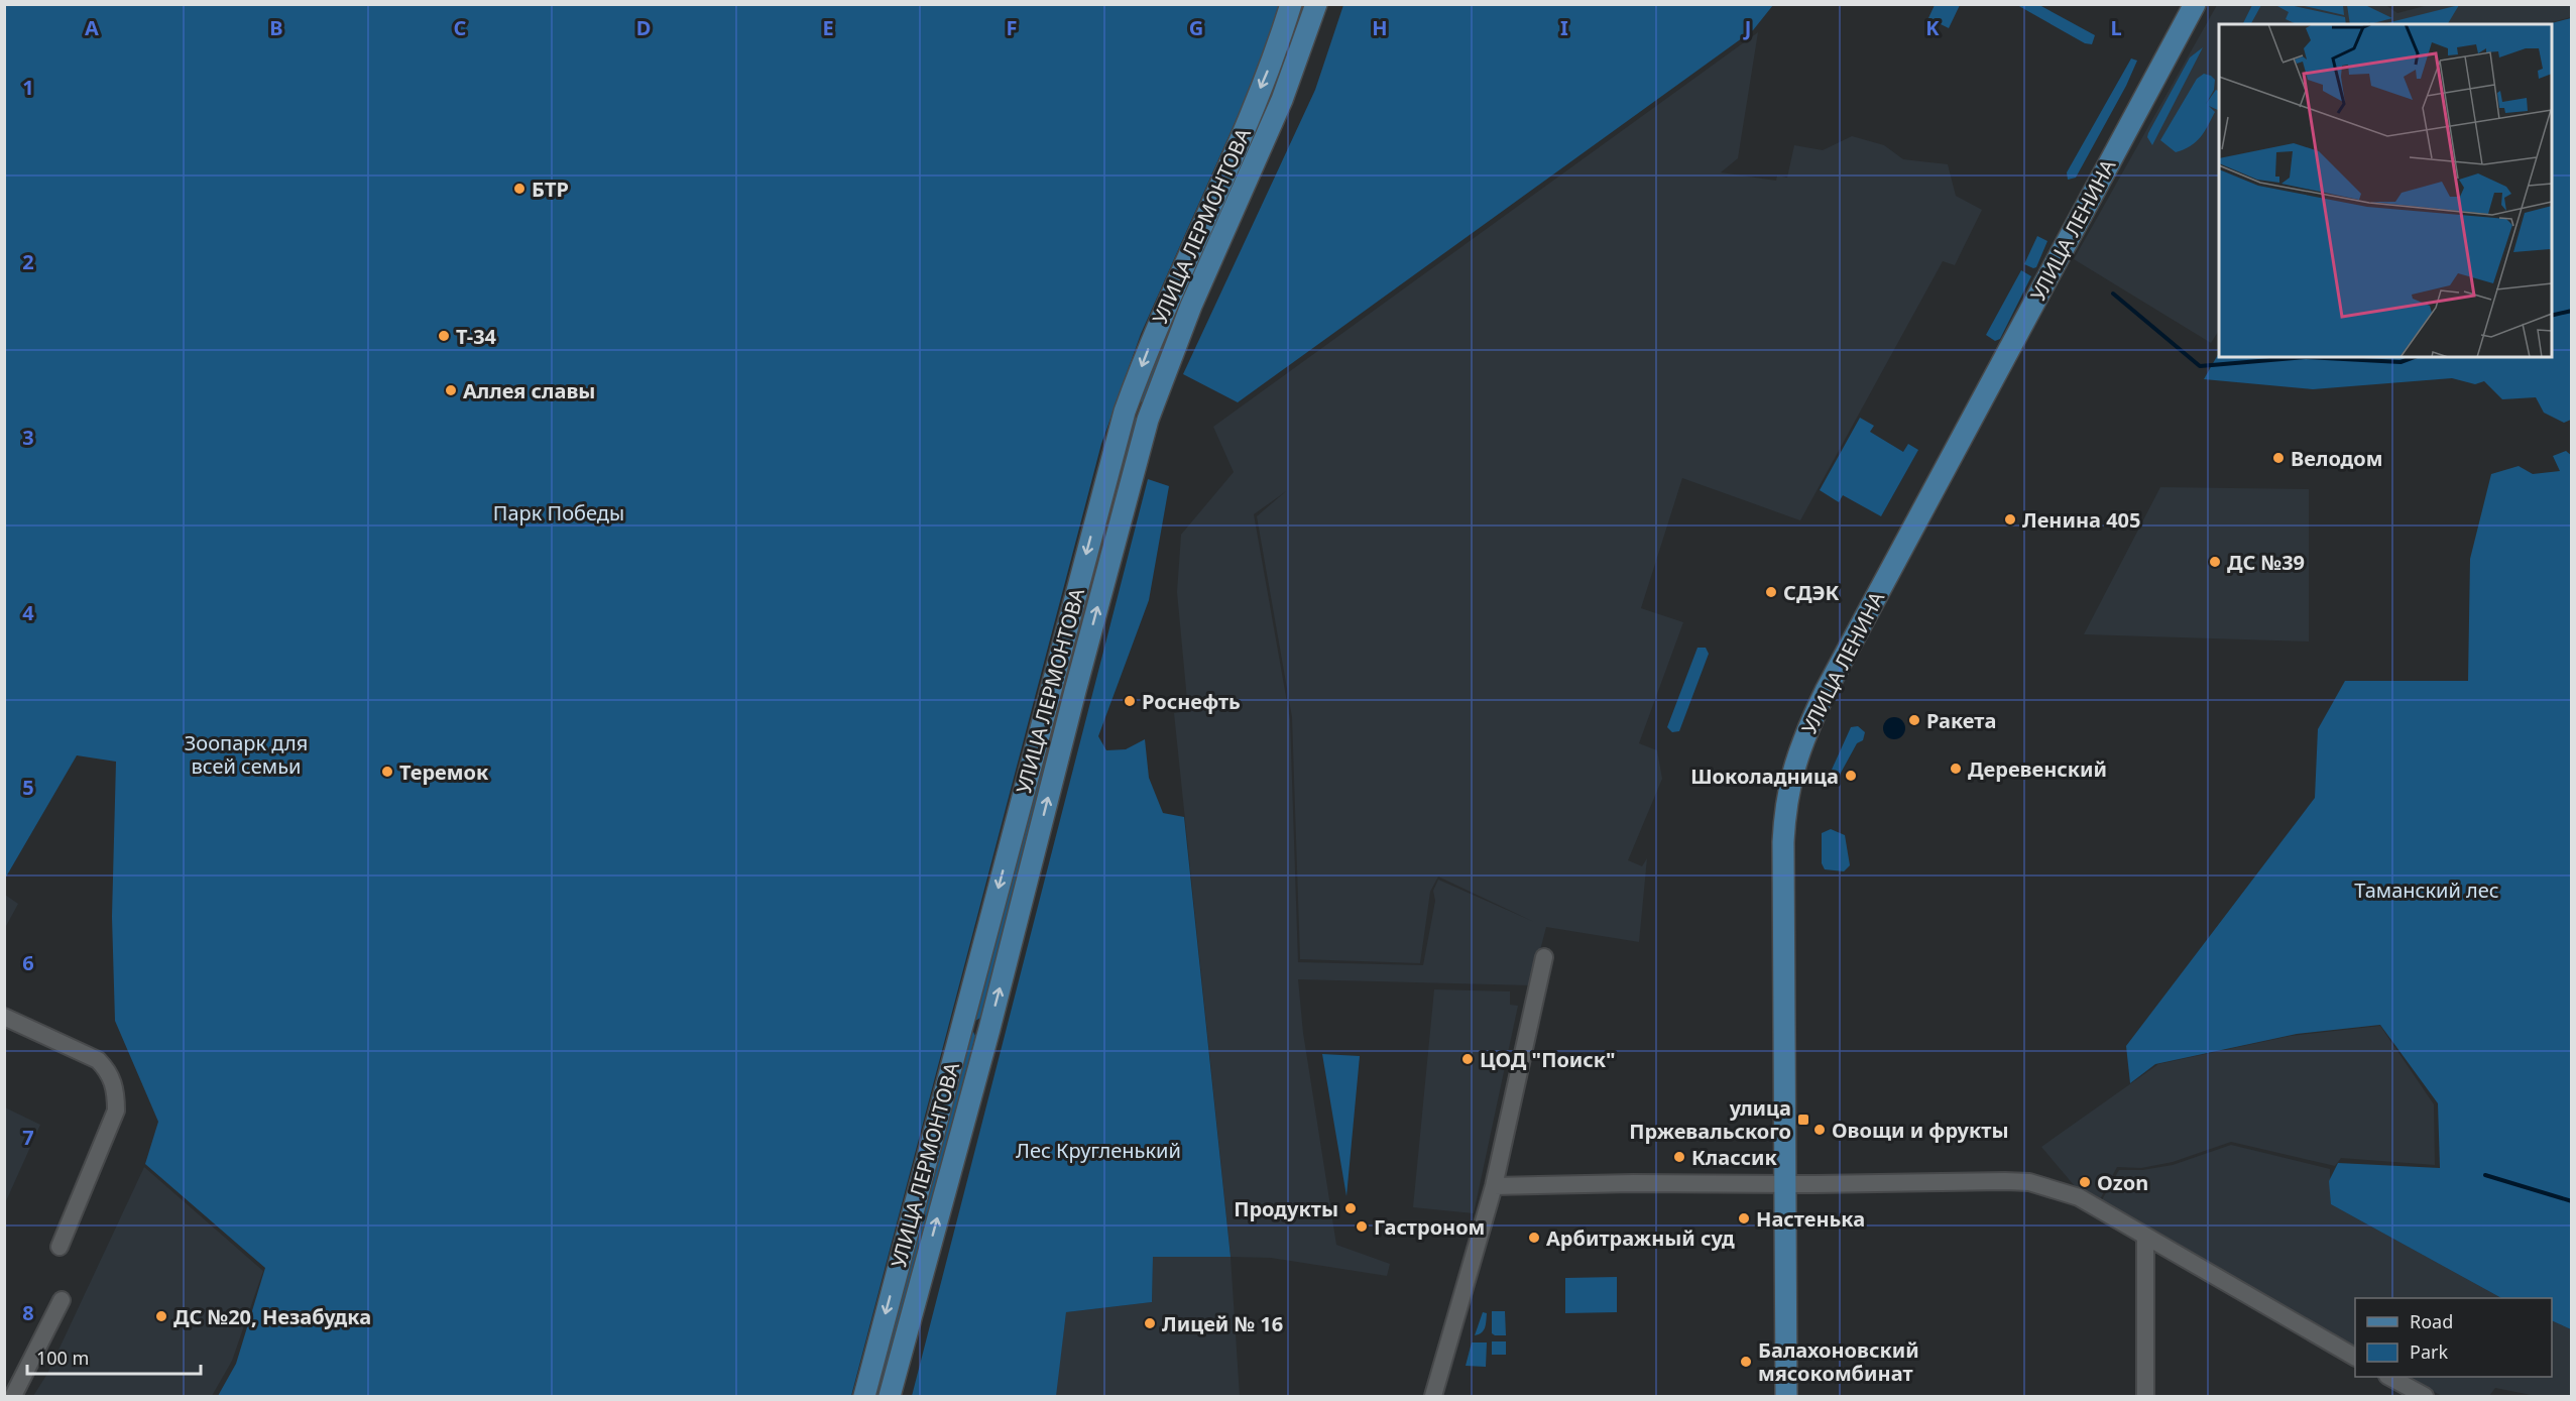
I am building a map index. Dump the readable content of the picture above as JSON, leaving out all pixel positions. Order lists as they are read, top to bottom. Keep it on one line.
{"streets":{"main road":["УЛИЦА ЛЕРМОНТОВА","УЛИЦА ЛЕНИНА"]},"parks":["Парк Победы","Зоопарк для всей семьи","Таманский лес","Лес Кругленький"],"places":{"other":["БТР","Т-34","Аллея славы","Велодом","Ленина 405","ДС №39","СДЭК","Роснефть","Ракета","Деревенский","Теремок","Шоколадница","ЦОД \"Поиск\"","Овощи и фрукты","Классик","Ozon","Продукты","Настенька","Гастроном","Арбитражный суд","ДС №20, Незабудка","Лицей № 16","Балахоновский мясокомбинат"],"transit":["улица Пржевальского"]},"legend":["Road","Park"],"scale_bar":"100 m","grid":{"columns":["A","B","C","D","E","F","G","H","I","J","K","L"],"rows":["1","2","3","4","5","6","7","8"]}}
